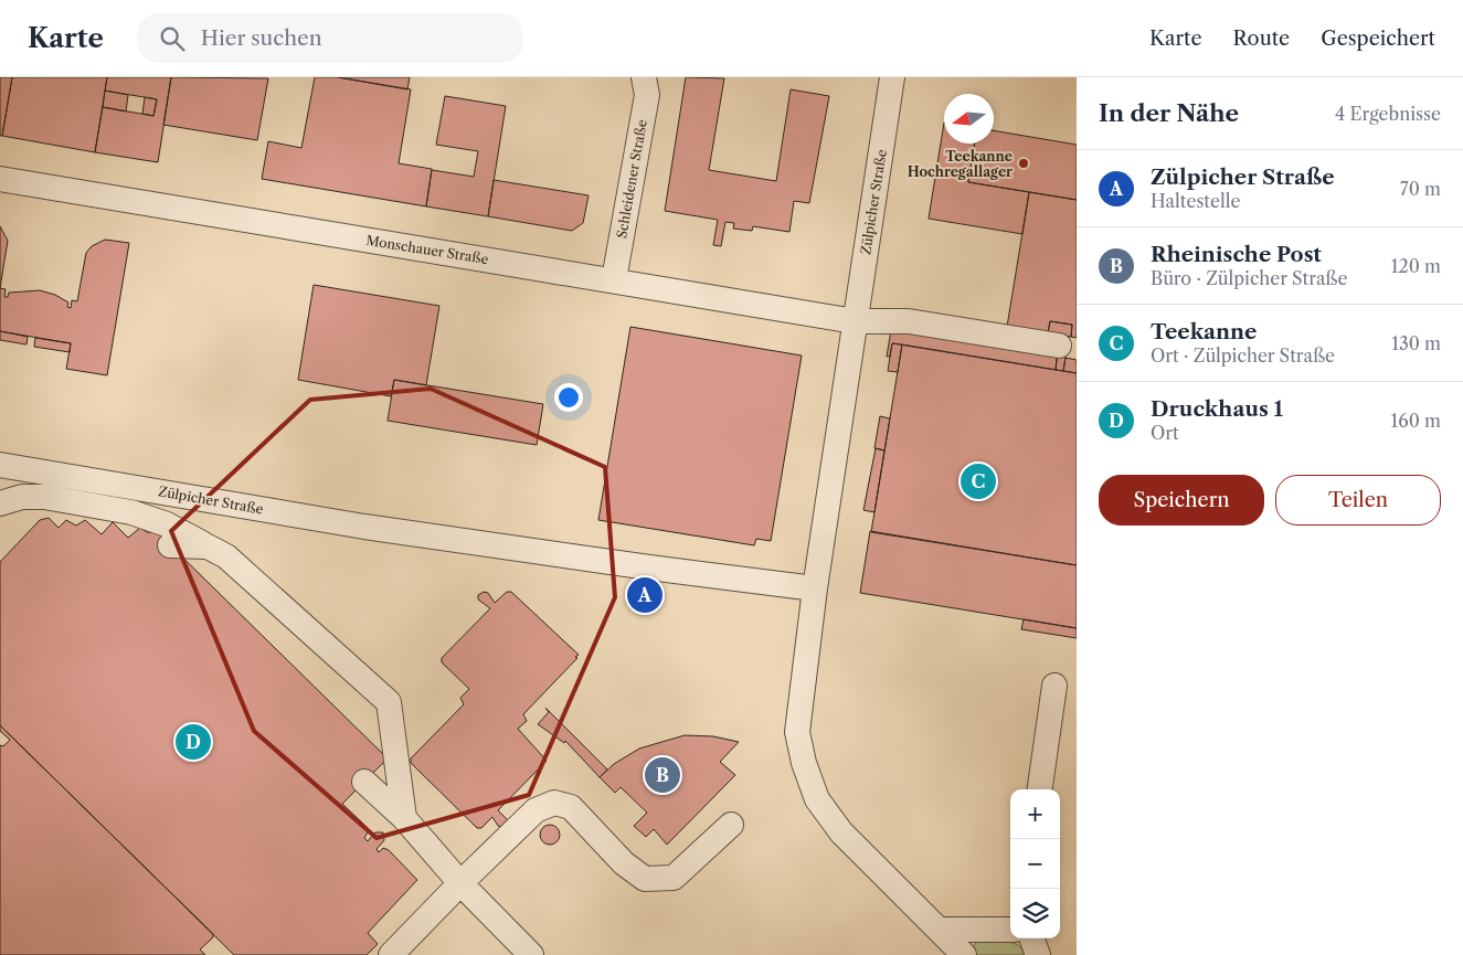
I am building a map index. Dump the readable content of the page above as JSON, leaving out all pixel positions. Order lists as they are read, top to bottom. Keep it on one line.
{"streets":{"street":["Schleidener Straße","Zülpicher Straße","Monschauer Straße"]},"crossings":[["Schleidener Straße","Monschauer Straße"],["Zülpicher Straße","Monschauer Straße"]],"places":["Teekanne Hochregallager"],"north":"left","page":{"header":"Karte","search":"Hier suchen","nav":["Karte","Route","Gespeichert"],"heading":["In der Nähe","4 Ergebnisse"],"list":[{"mark":"A","name":"Zülpicher Straße","note":"Haltestelle","value":"70 m"},{"mark":"B","name":"Rheinische Post","note":"Büro · Zülpicher Straße","value":"120 m"},{"mark":"C","name":"Teekanne","note":"Ort · Zülpicher Straße","value":"130 m"},{"mark":"D","name":"Druckhaus 1","note":"Ort","value":"160 m"}],"buttons":["Speichern","Teilen"],"pins":["C","A","D","B"],"map_buttons":["+","−"]}}
